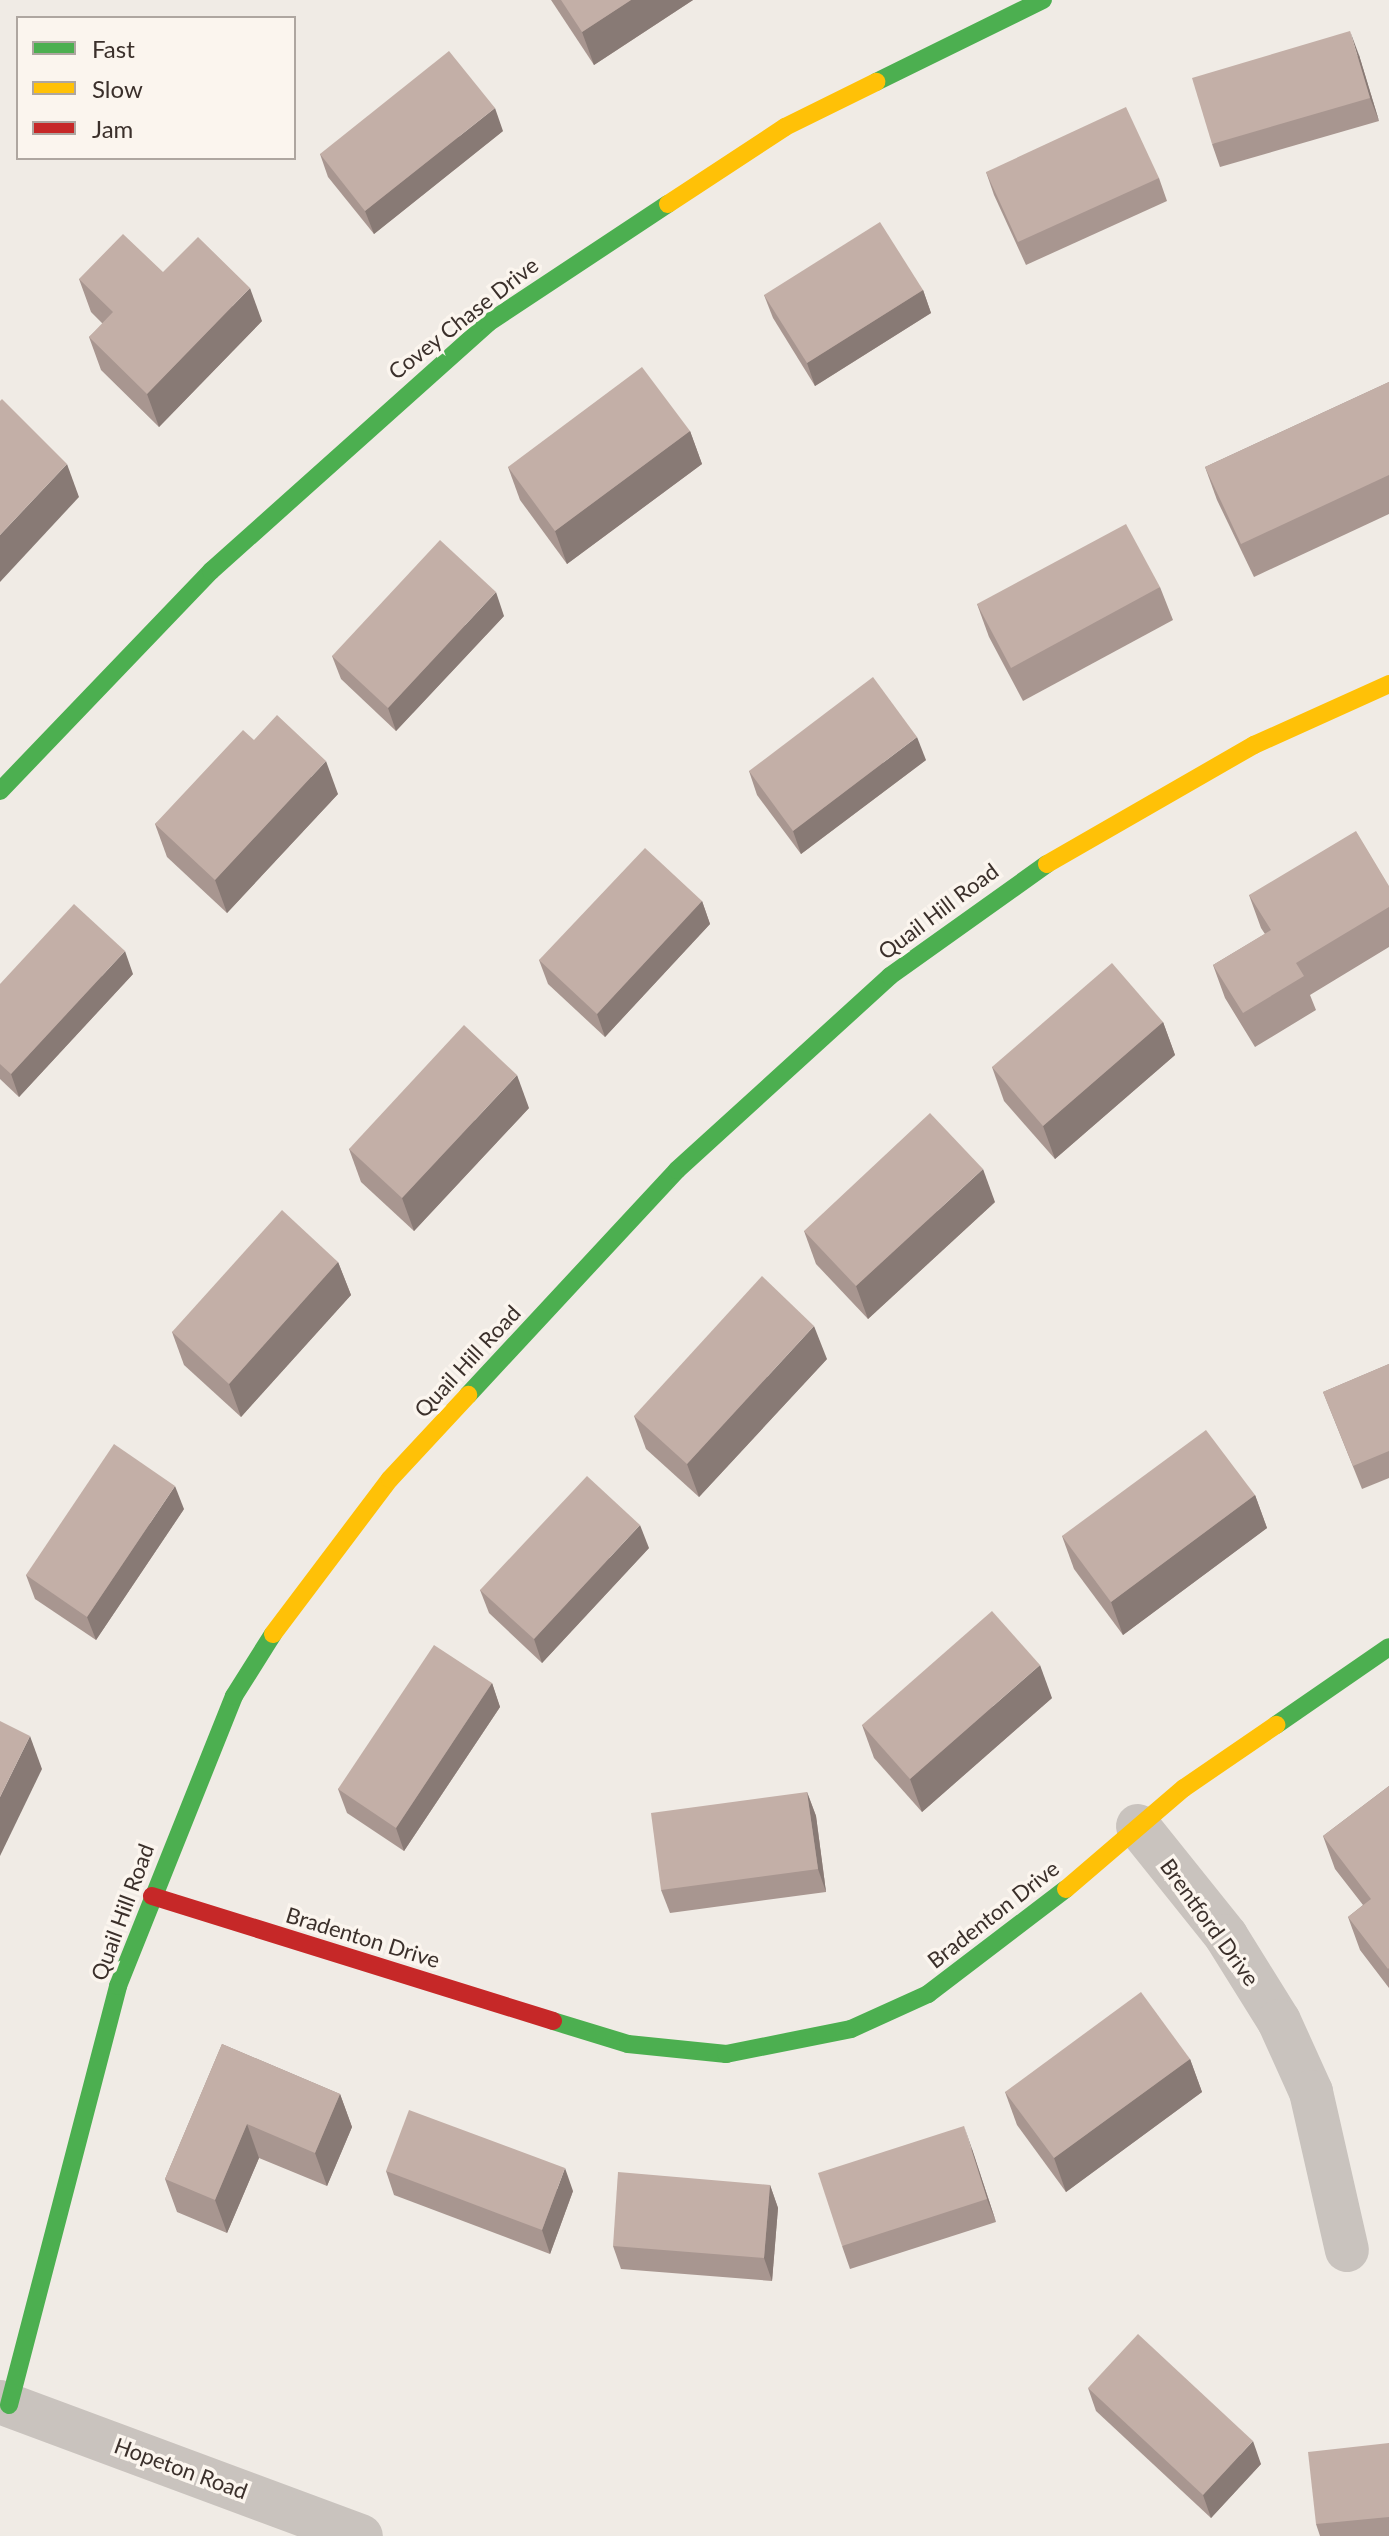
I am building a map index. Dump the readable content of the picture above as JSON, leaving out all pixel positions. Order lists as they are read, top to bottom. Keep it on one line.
{"streets":{"street":["Covey Chase Drive","Quail Hill Road","Bradenton Drive","Brentford Drive","Hopeton Road"]},"crossings":[["Quail Hill Road","Bradenton Drive"],["Quail Hill Road","Hopeton Road"],["Bradenton Drive","Brentford Drive"]],"legend":["Fast","Slow","Jam"]}
